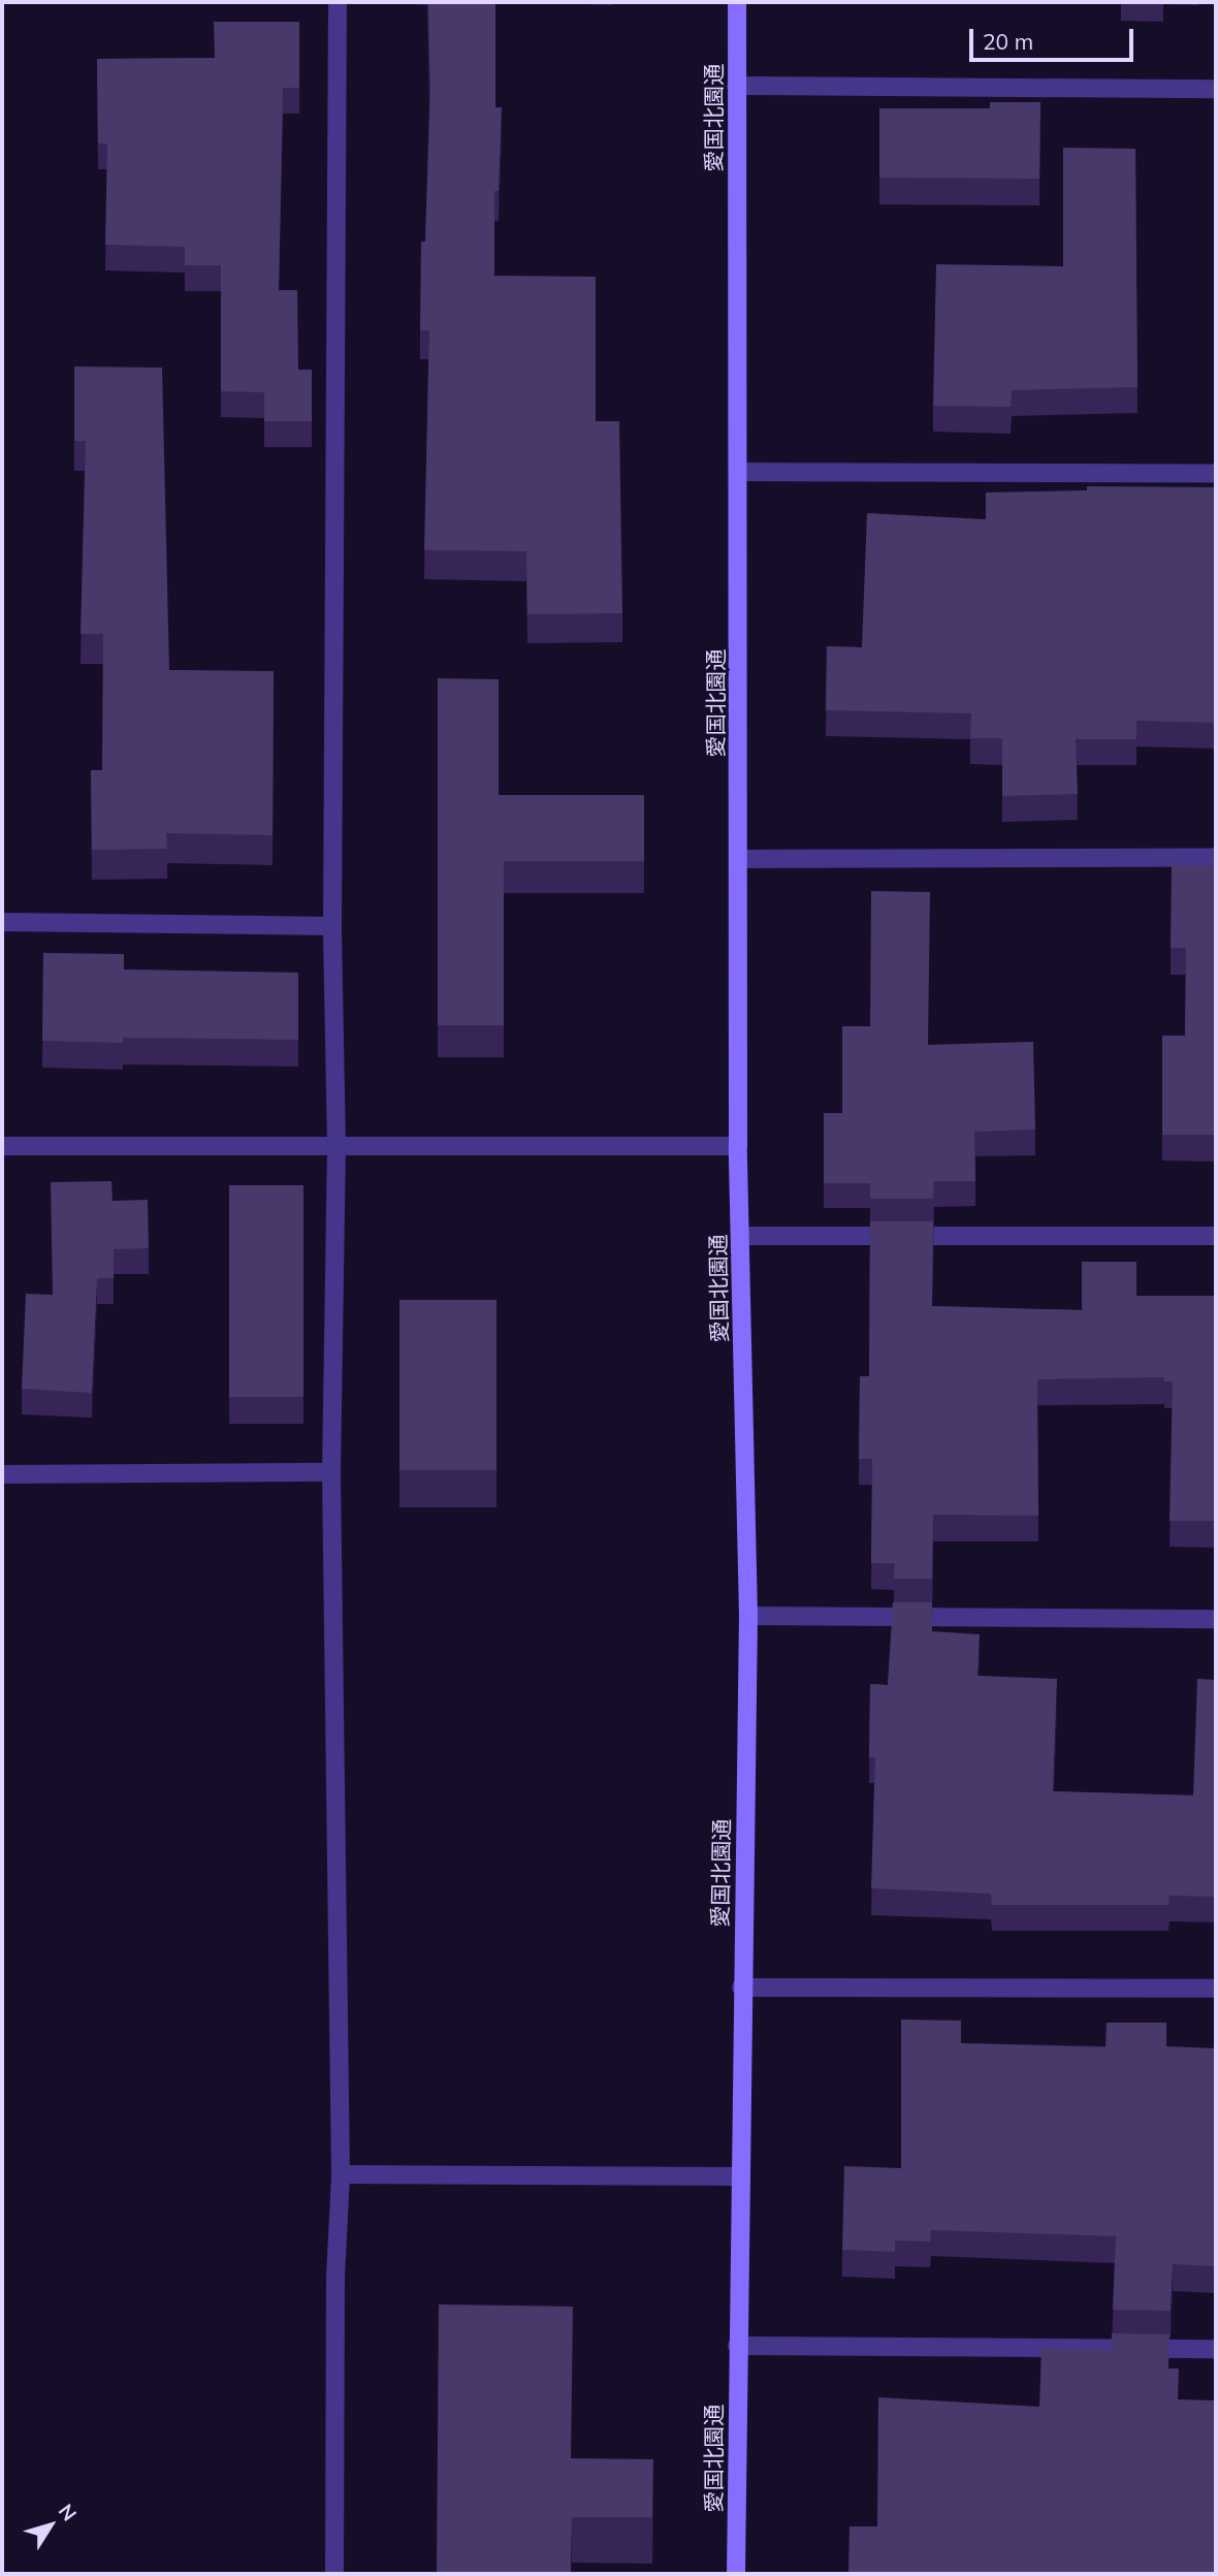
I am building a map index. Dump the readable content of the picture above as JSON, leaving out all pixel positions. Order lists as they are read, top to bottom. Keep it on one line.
{"streets":{"street":["愛国北園通"]},"scale_bar":"20 m","north":"top right"}
